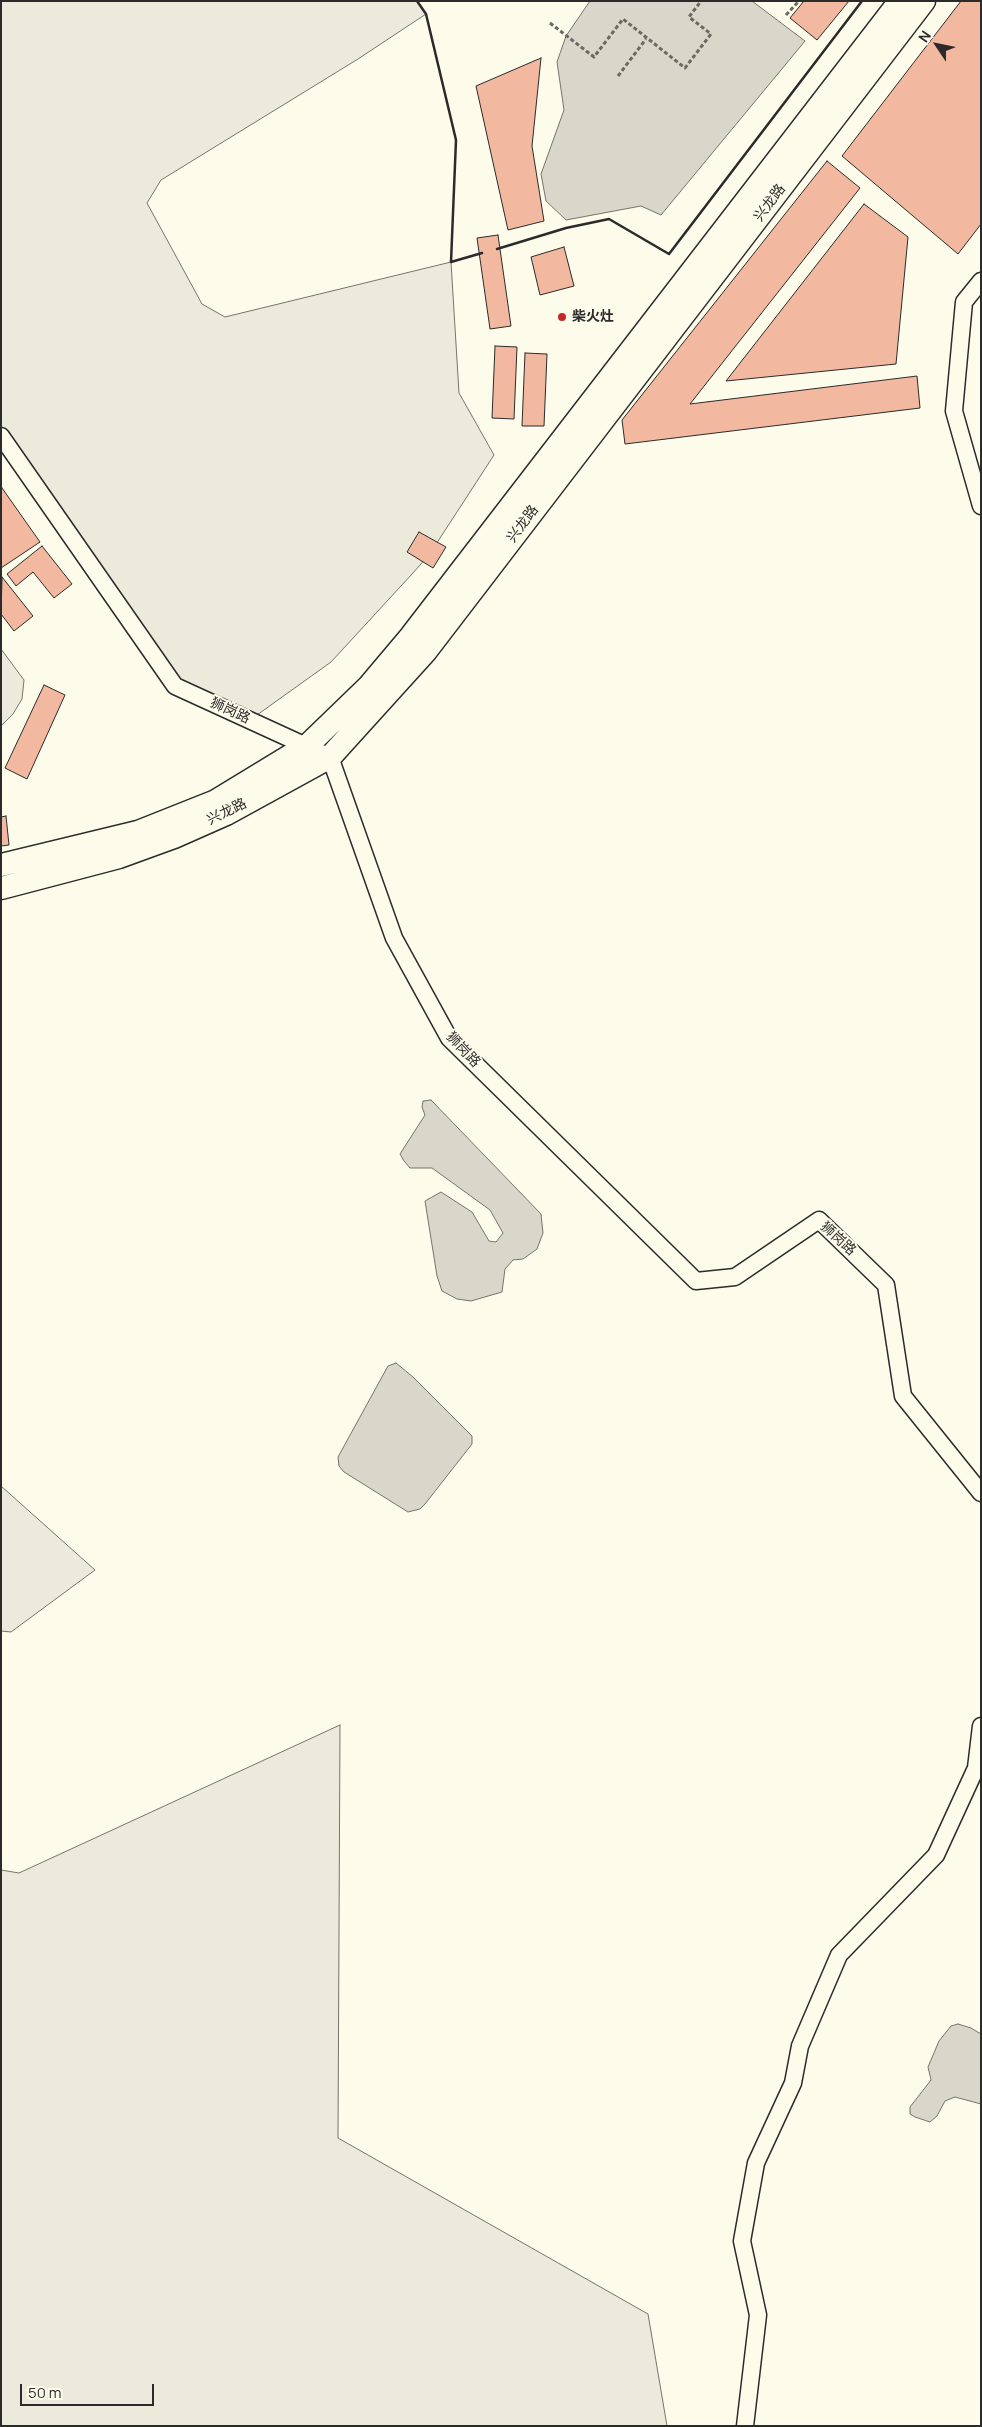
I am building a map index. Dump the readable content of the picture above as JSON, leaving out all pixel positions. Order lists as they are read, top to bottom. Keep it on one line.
{"streets":{"main road":["兴龙路"],"street":["狮岗路"]},"crossings":[["兴龙路","狮岗路"]],"places":["柴火灶"],"scale_bar":"50 m","north":"top left"}
